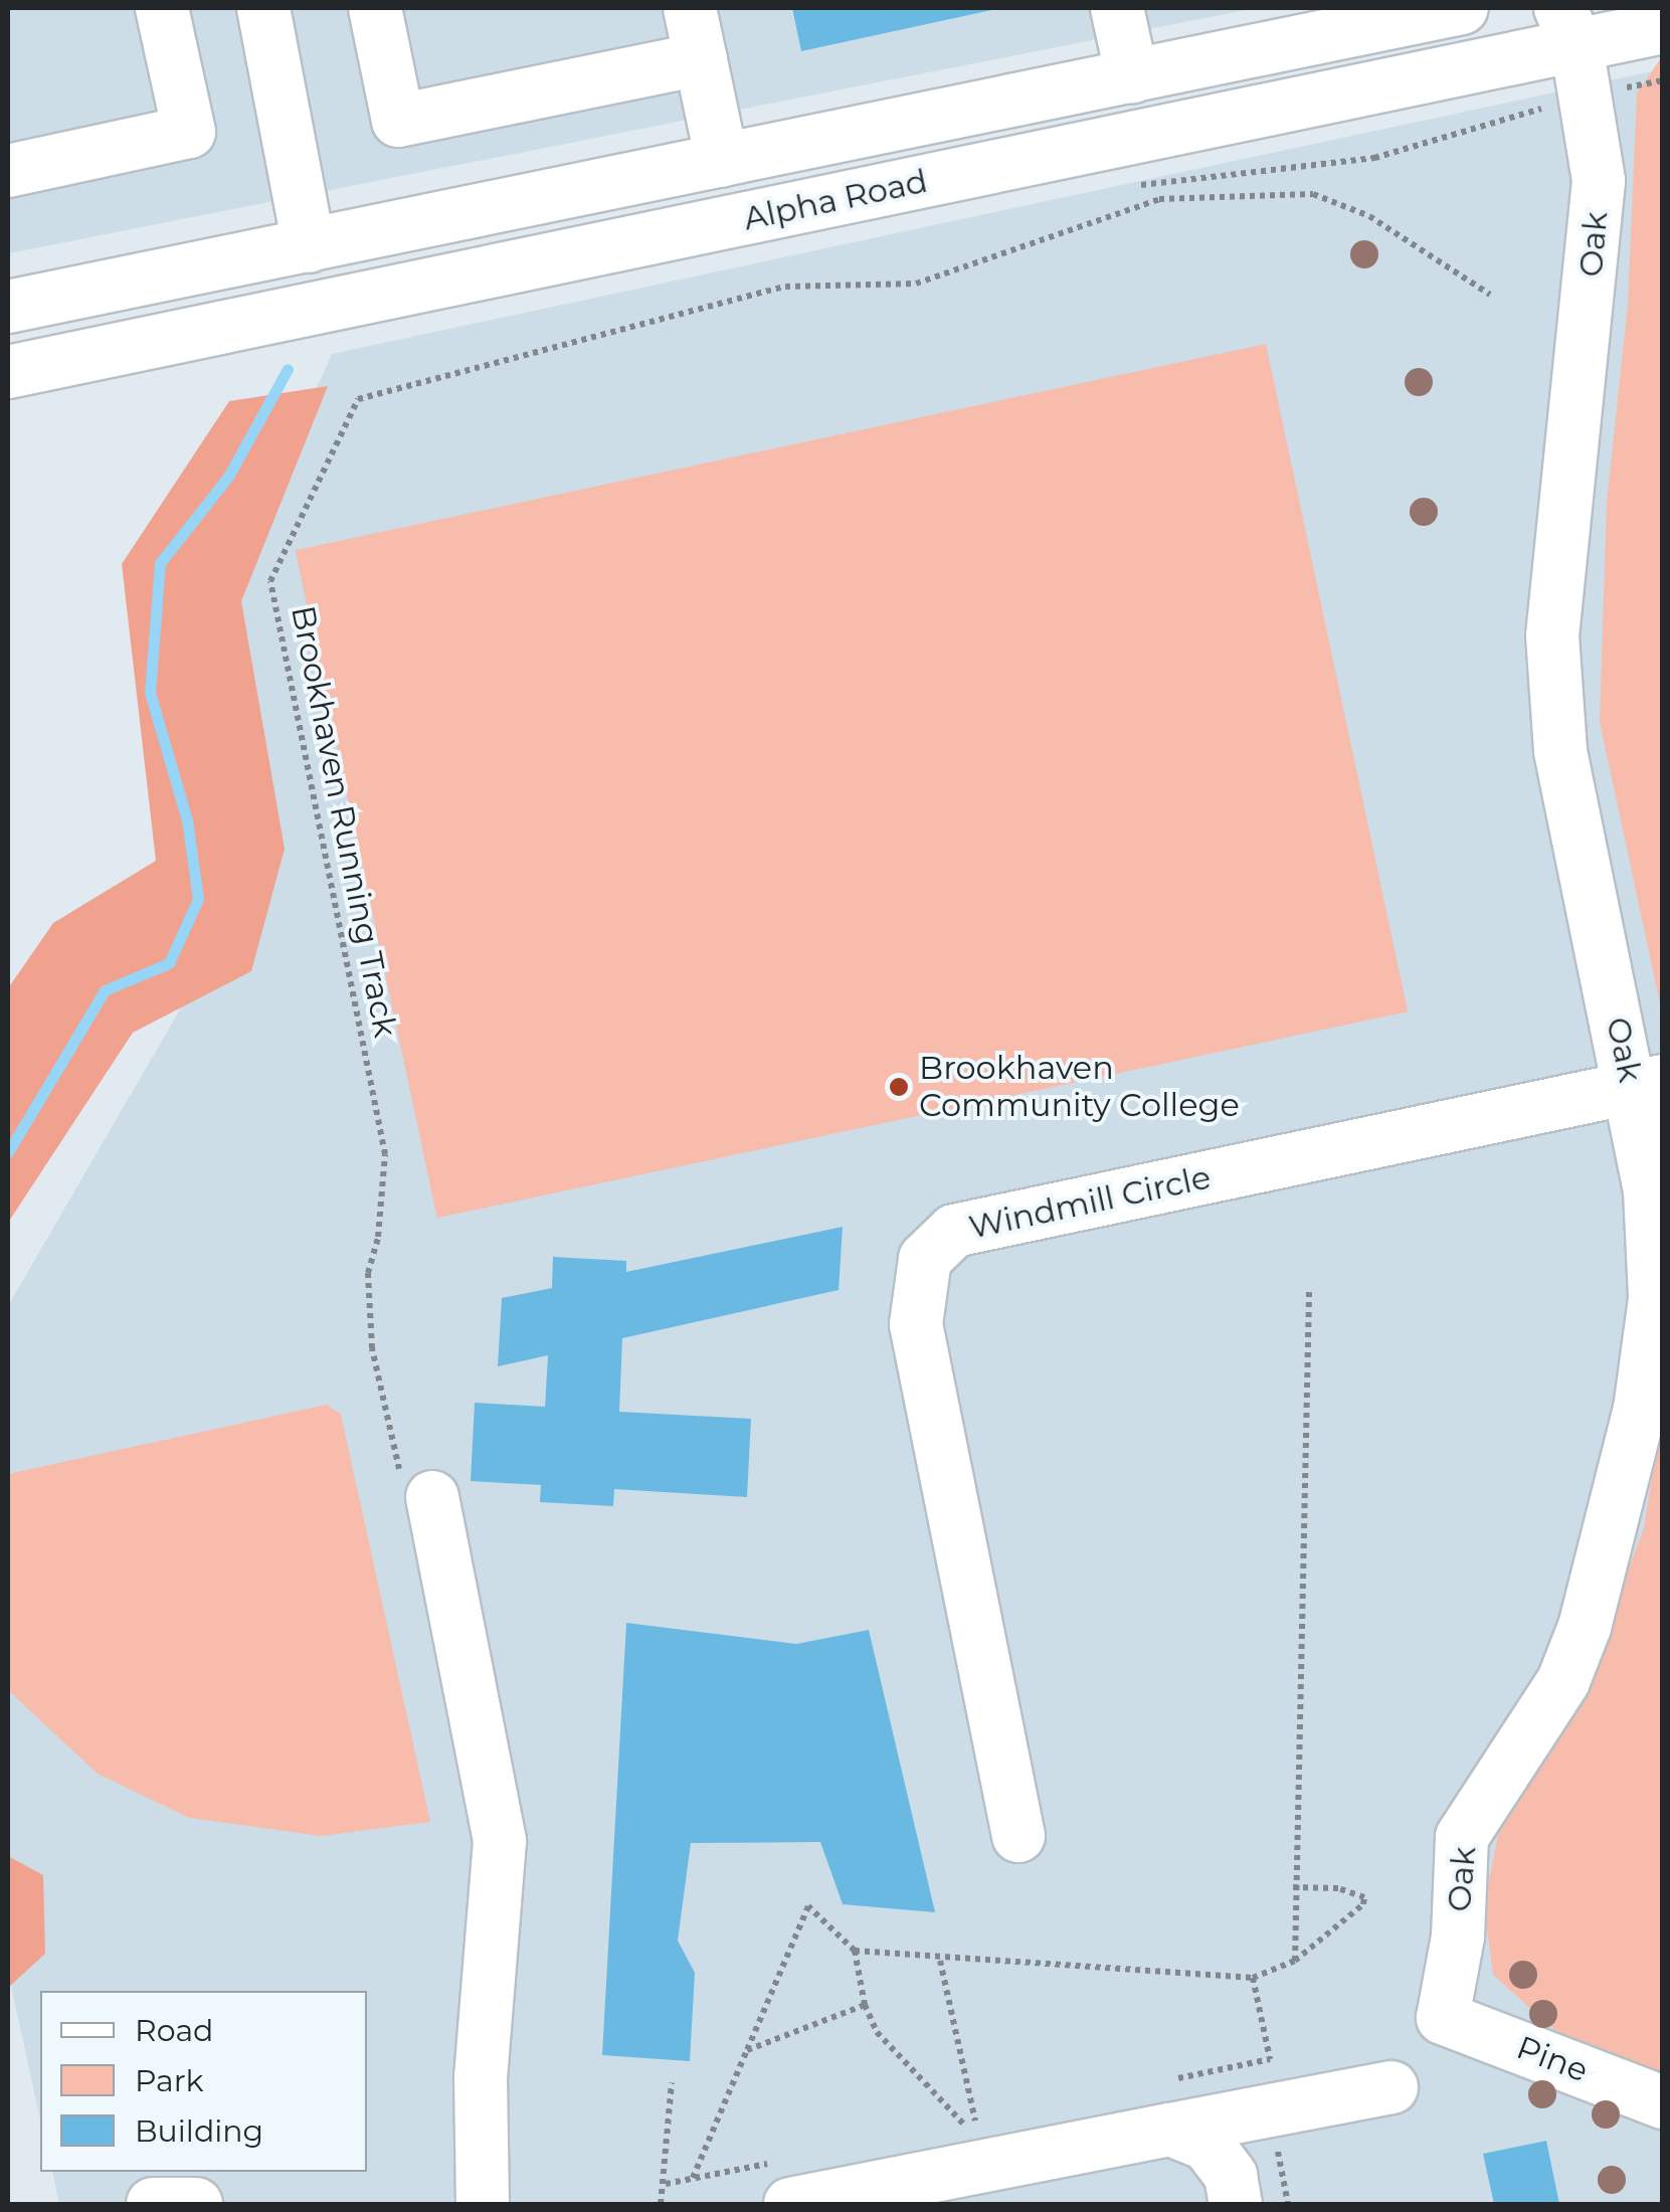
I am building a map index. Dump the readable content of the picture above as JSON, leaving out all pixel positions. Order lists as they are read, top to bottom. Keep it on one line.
{"streets":{"street":["Alpha Road","Oak","Windmill Circle","Pine"],"path":["Brookhaven Running Track"]},"crossings":[["Alpha Road","Oak"],["Oak","Windmill Circle"],["Oak","Pine"]],"places":["Brookhaven Community College"],"legend":["Road","Park","Building"]}
